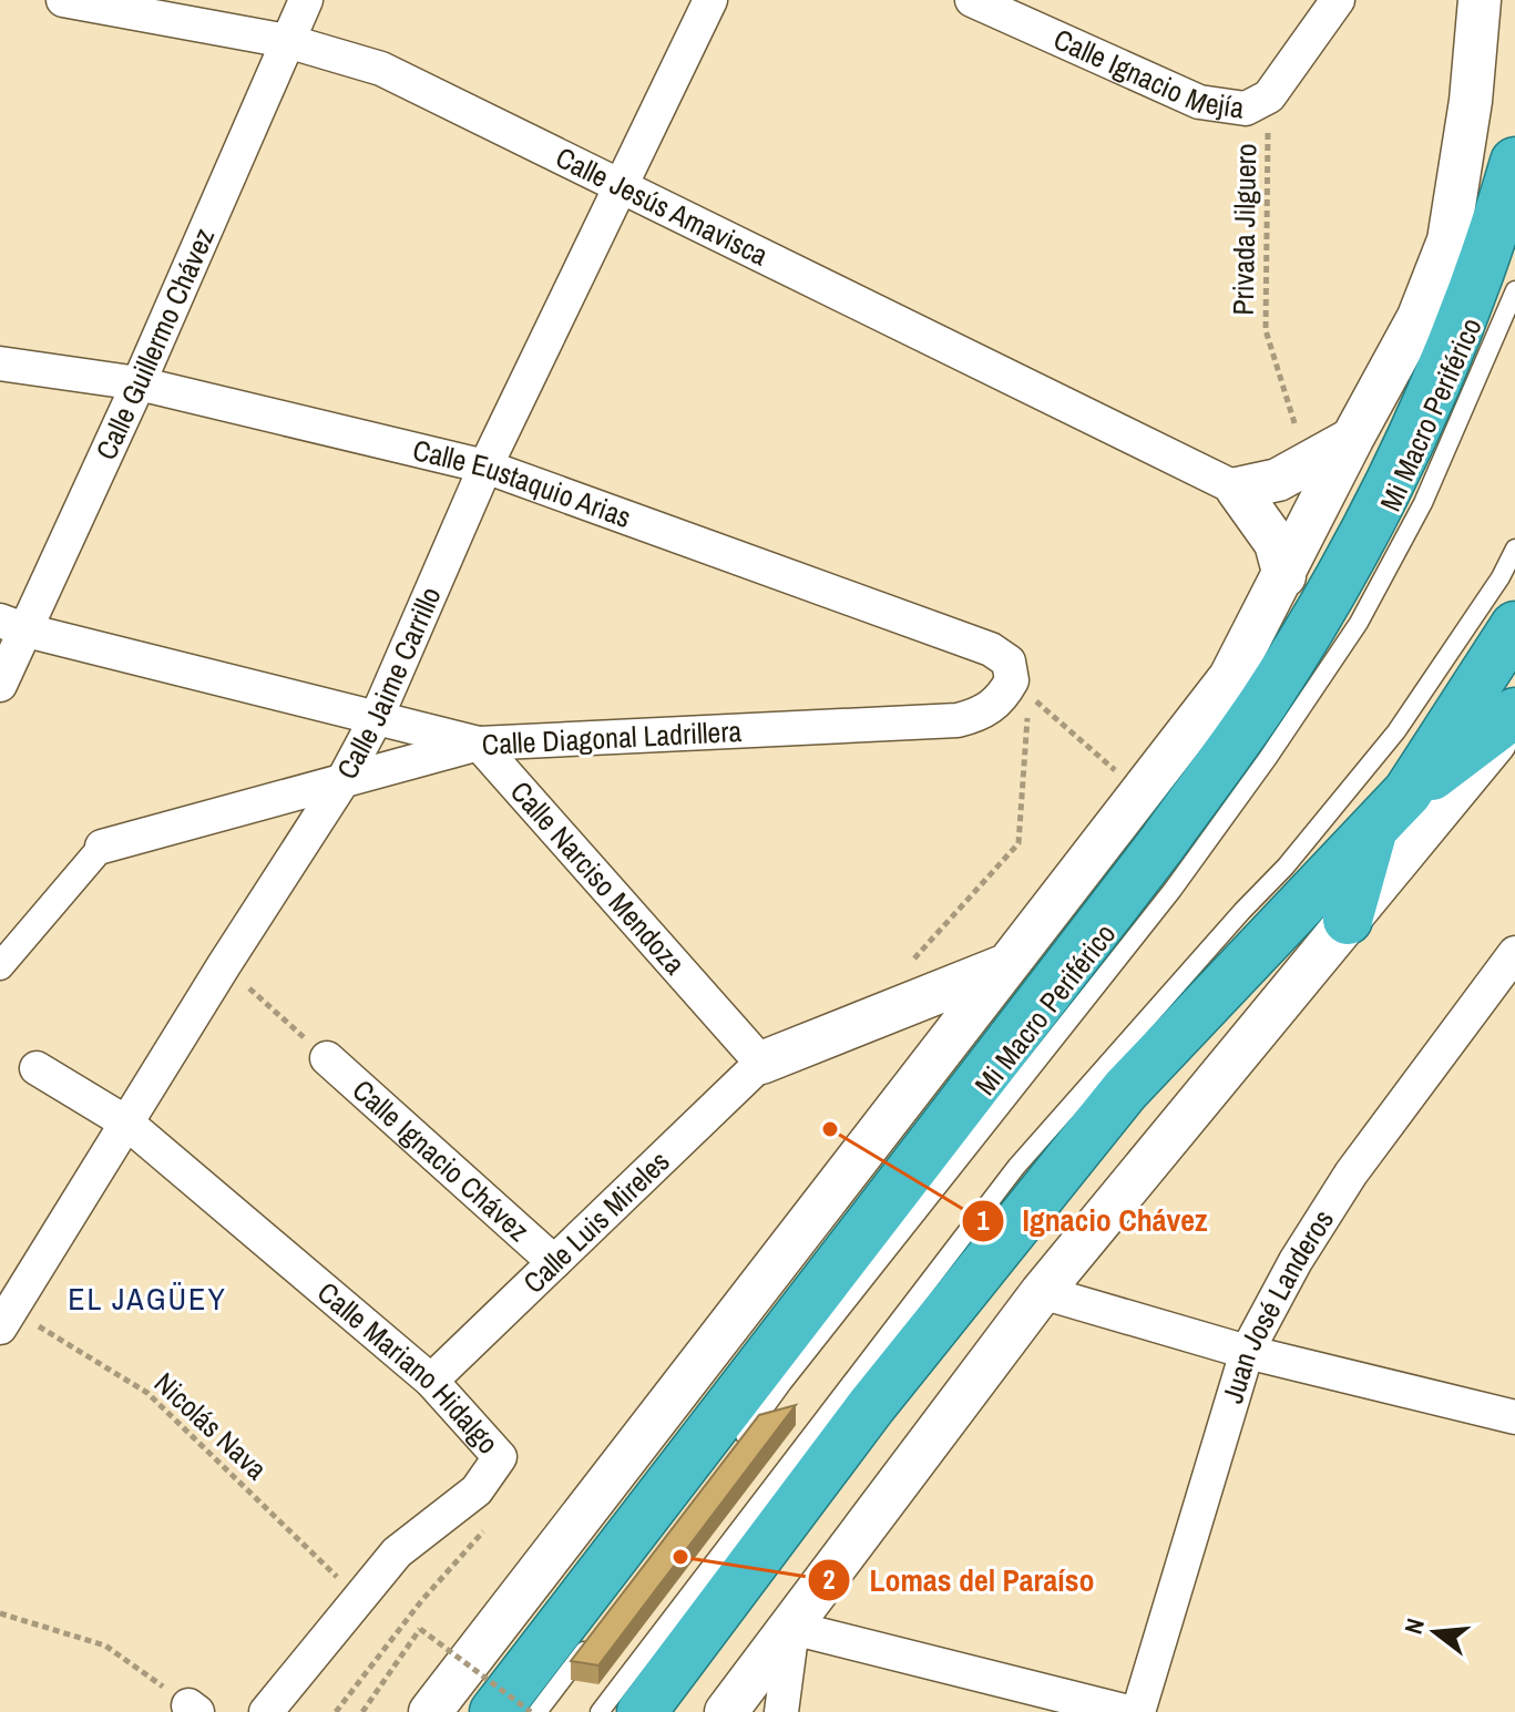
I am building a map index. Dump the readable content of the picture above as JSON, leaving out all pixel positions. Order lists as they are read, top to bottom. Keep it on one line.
{"streets":{"street":["Calle Ignacio Mejía","Calle Jesús Amavisca","Calle Guillermo Chávez","Calle Eustaquio Arias","Calle Jaime Carrillo","Calle Diagonal Ladrillera","Calle Narciso Mendoza","Calle Ignacio Chávez","Calle Luis Mireles","Juan José Landeros","Calle Mariano Hidalgo"],"lane":["Mi Macro Periférico"],"path":["Privada Jilguero","Nicolás Nava"]},"crossings":[["Calle Ignacio Mejía","Privada Jilguero"],["Calle Jesús Amavisca","Calle Guillermo Chávez"],["Calle Jesús Amavisca","Calle Jaime Carrillo"],["Calle Guillermo Chávez","Calle Eustaquio Arias"],["Calle Eustaquio Arias","Calle Jaime Carrillo"],["Calle Eustaquio Arias","Calle Diagonal Ladrillera"],["Calle Jaime Carrillo","Calle Diagonal Ladrillera"],["Calle Jaime Carrillo","Calle Mariano Hidalgo"],["Calle Jaime Carrillo","Nicolás Nava"],["Calle Diagonal Ladrillera","Calle Narciso Mendoza"],["Calle Narciso Mendoza","Calle Luis Mireles"],["Calle Ignacio Chávez","Calle Luis Mireles"],["Calle Luis Mireles","Calle Mariano Hidalgo"],["Calle Mariano Hidalgo","Nicolás Nava"]],"districts":["EL JAGÜEY"],"places":["Ignacio Chávez","Lomas del Paraíso"],"north":"left"}
